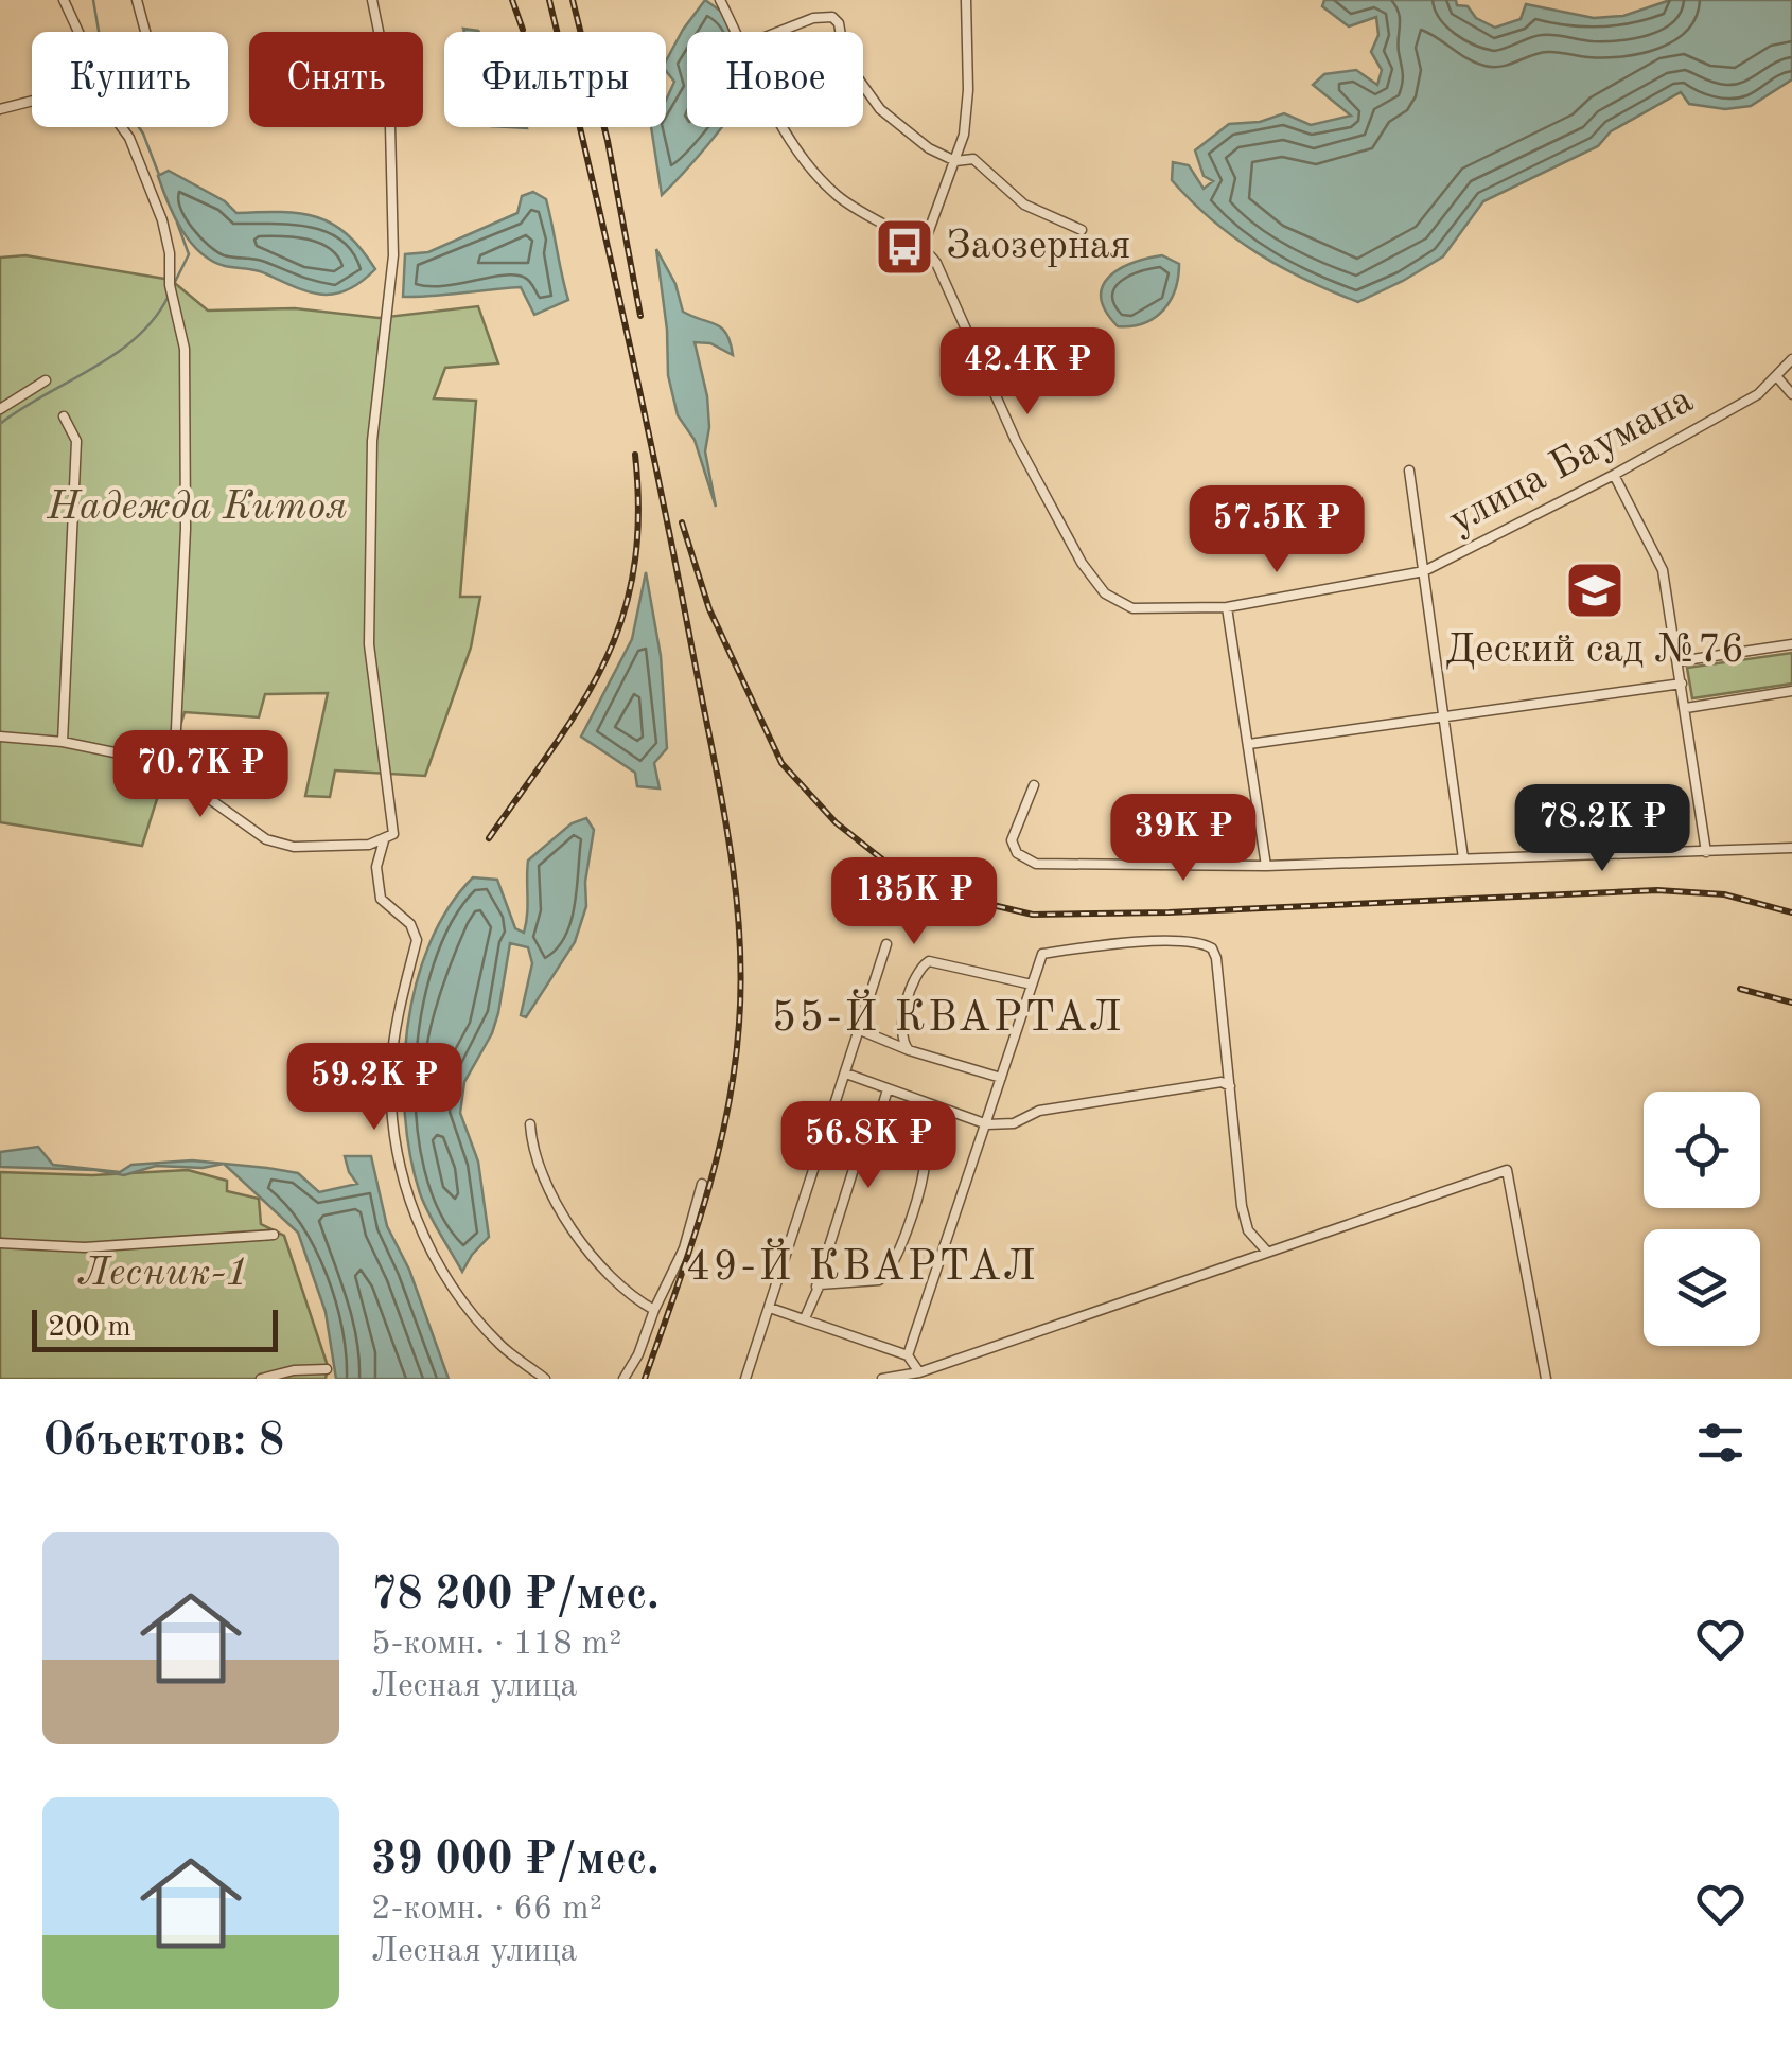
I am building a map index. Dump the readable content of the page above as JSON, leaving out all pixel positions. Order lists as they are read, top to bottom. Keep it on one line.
{"streets":{"street":["улица Баумана"]},"districts":["55-Й КВАРТАЛ","49-Й КВАРТАЛ"],"parks":["Надежда Китоя","Лесник-1"],"places":{"bus stop":["Заозерная"],"school or university":["Деский сад №76"]},"scale_bar":"200 m","page":{"chip":["Купить","Снять","Фильтры","Новое"],"price":["42.4K ₽","57.5K ₽","70.7K ₽","78.2K ₽","39K ₽","135K ₽","59.2K ₽","56.8K ₽"],"scale":"200 m","heading":"Объектов: 8","list":[{"name":"78 200 ₽/мес.","note":"5-комн. · 118 m² · Лесная улица"},{"name":"39 000 ₽/мес.","note":"2-комн. · 66 m² · Лесная улица"}]}}
